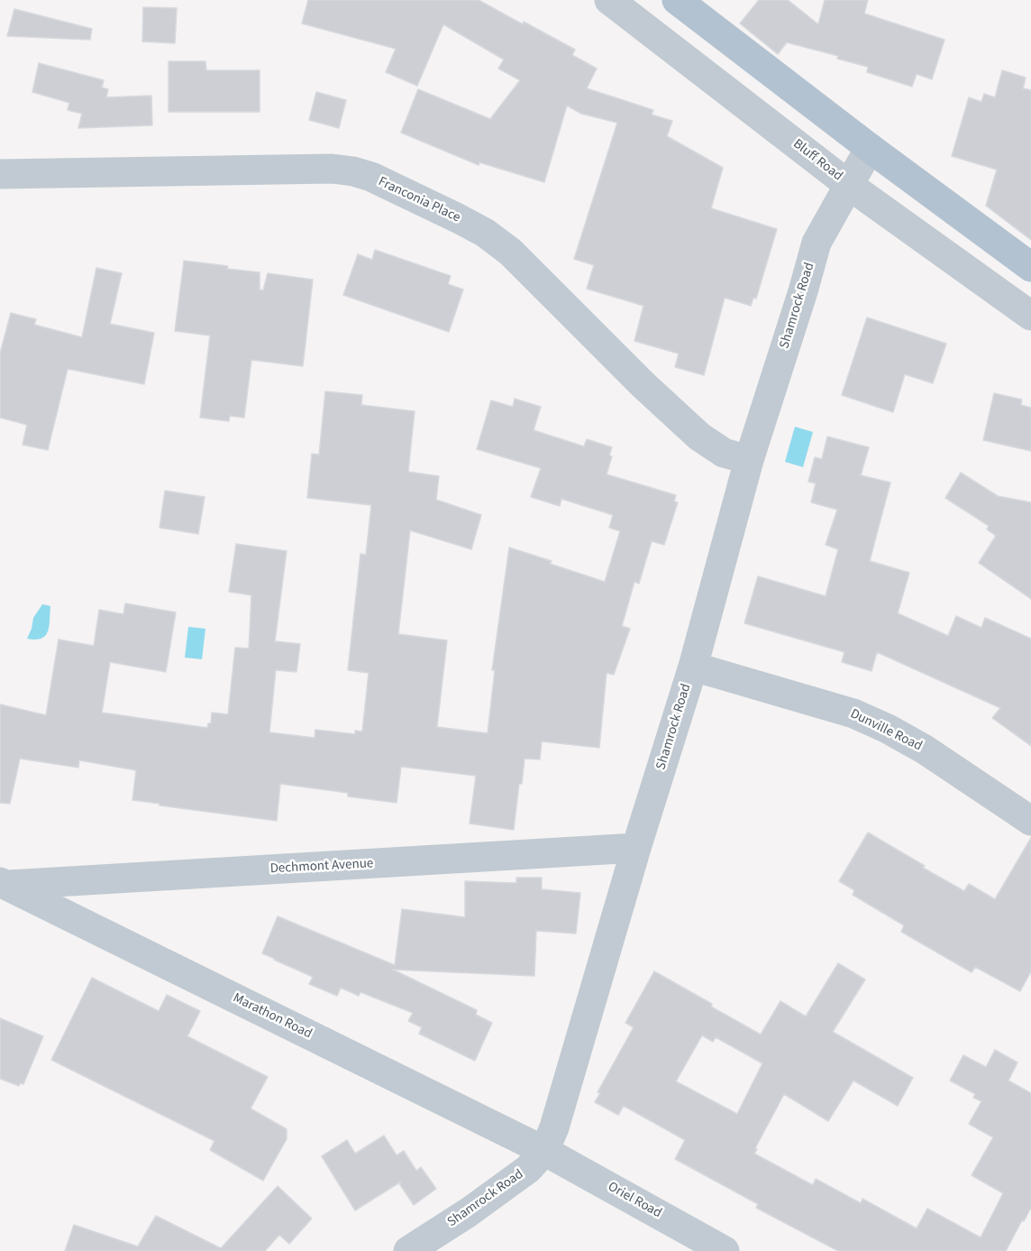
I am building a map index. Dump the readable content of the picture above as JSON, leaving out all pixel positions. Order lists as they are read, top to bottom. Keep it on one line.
{"streets":{"street":["Bluff Road","Franconia Place","Shamrock Road","Dunville Road","Dechmont Avenue","Marathon Road","Oriel Road"]},"crossings":[["Bluff Road","Shamrock Road"],["Franconia Place","Shamrock Road"],["Shamrock Road","Dunville Road"],["Shamrock Road","Dechmont Avenue"],["Shamrock Road","Marathon Road"],["Shamrock Road","Oriel Road"],["Dechmont Avenue","Marathon Road"],["Marathon Road","Oriel Road"]]}
